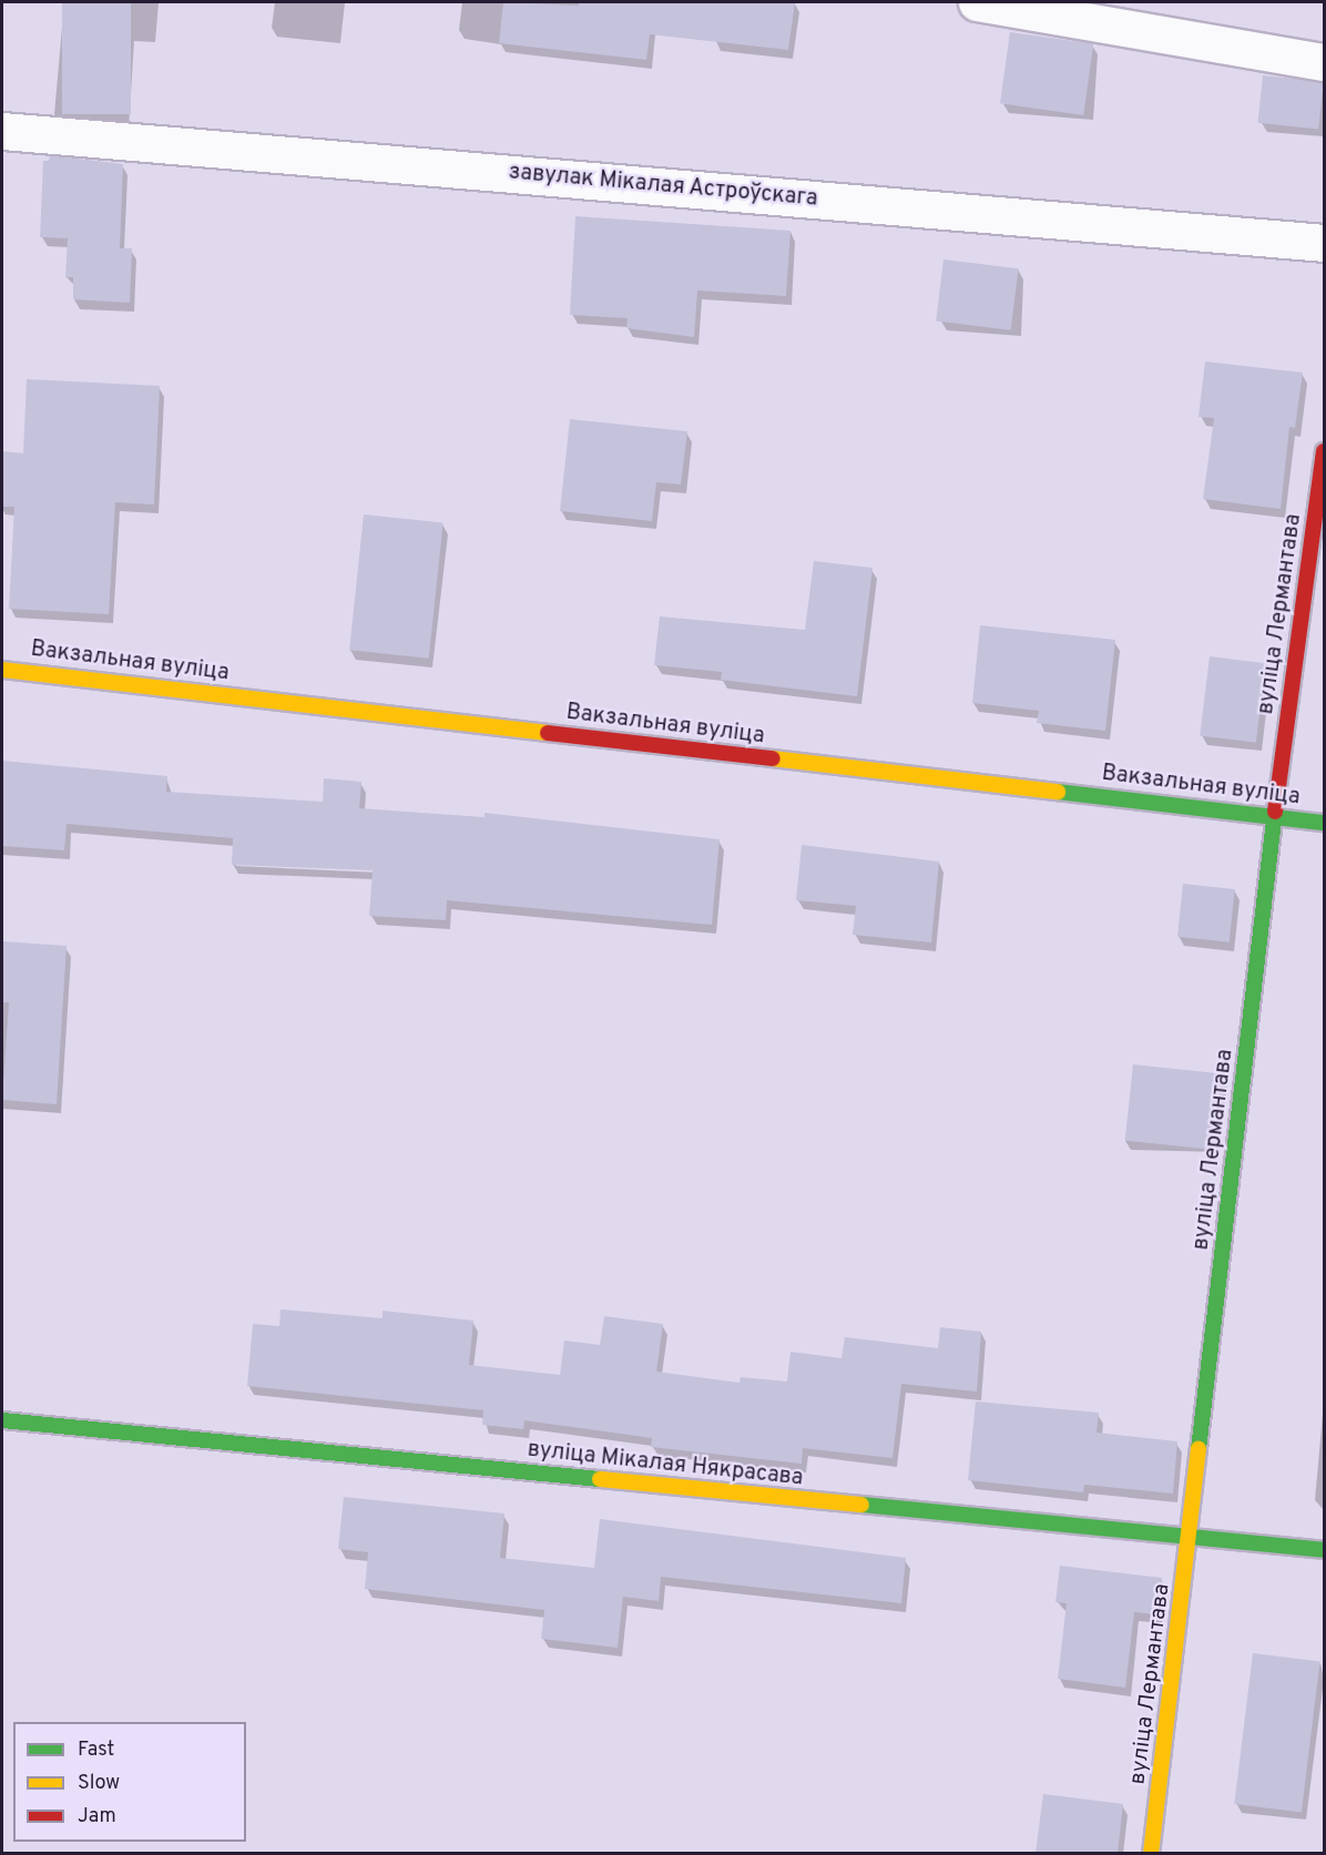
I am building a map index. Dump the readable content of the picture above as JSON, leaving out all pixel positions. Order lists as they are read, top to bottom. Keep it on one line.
{"streets":{"street":["завулак Мікалая Астроўскага","вуліца Лермантава","Вакзальная вуліца","вуліца Мікалая Някрасава"]},"crossings":[["вуліца Лермантава","Вакзальная вуліца"],["вуліца Лермантава","вуліца Мікалая Някрасава"]],"legend":["Fast","Slow","Jam"]}
